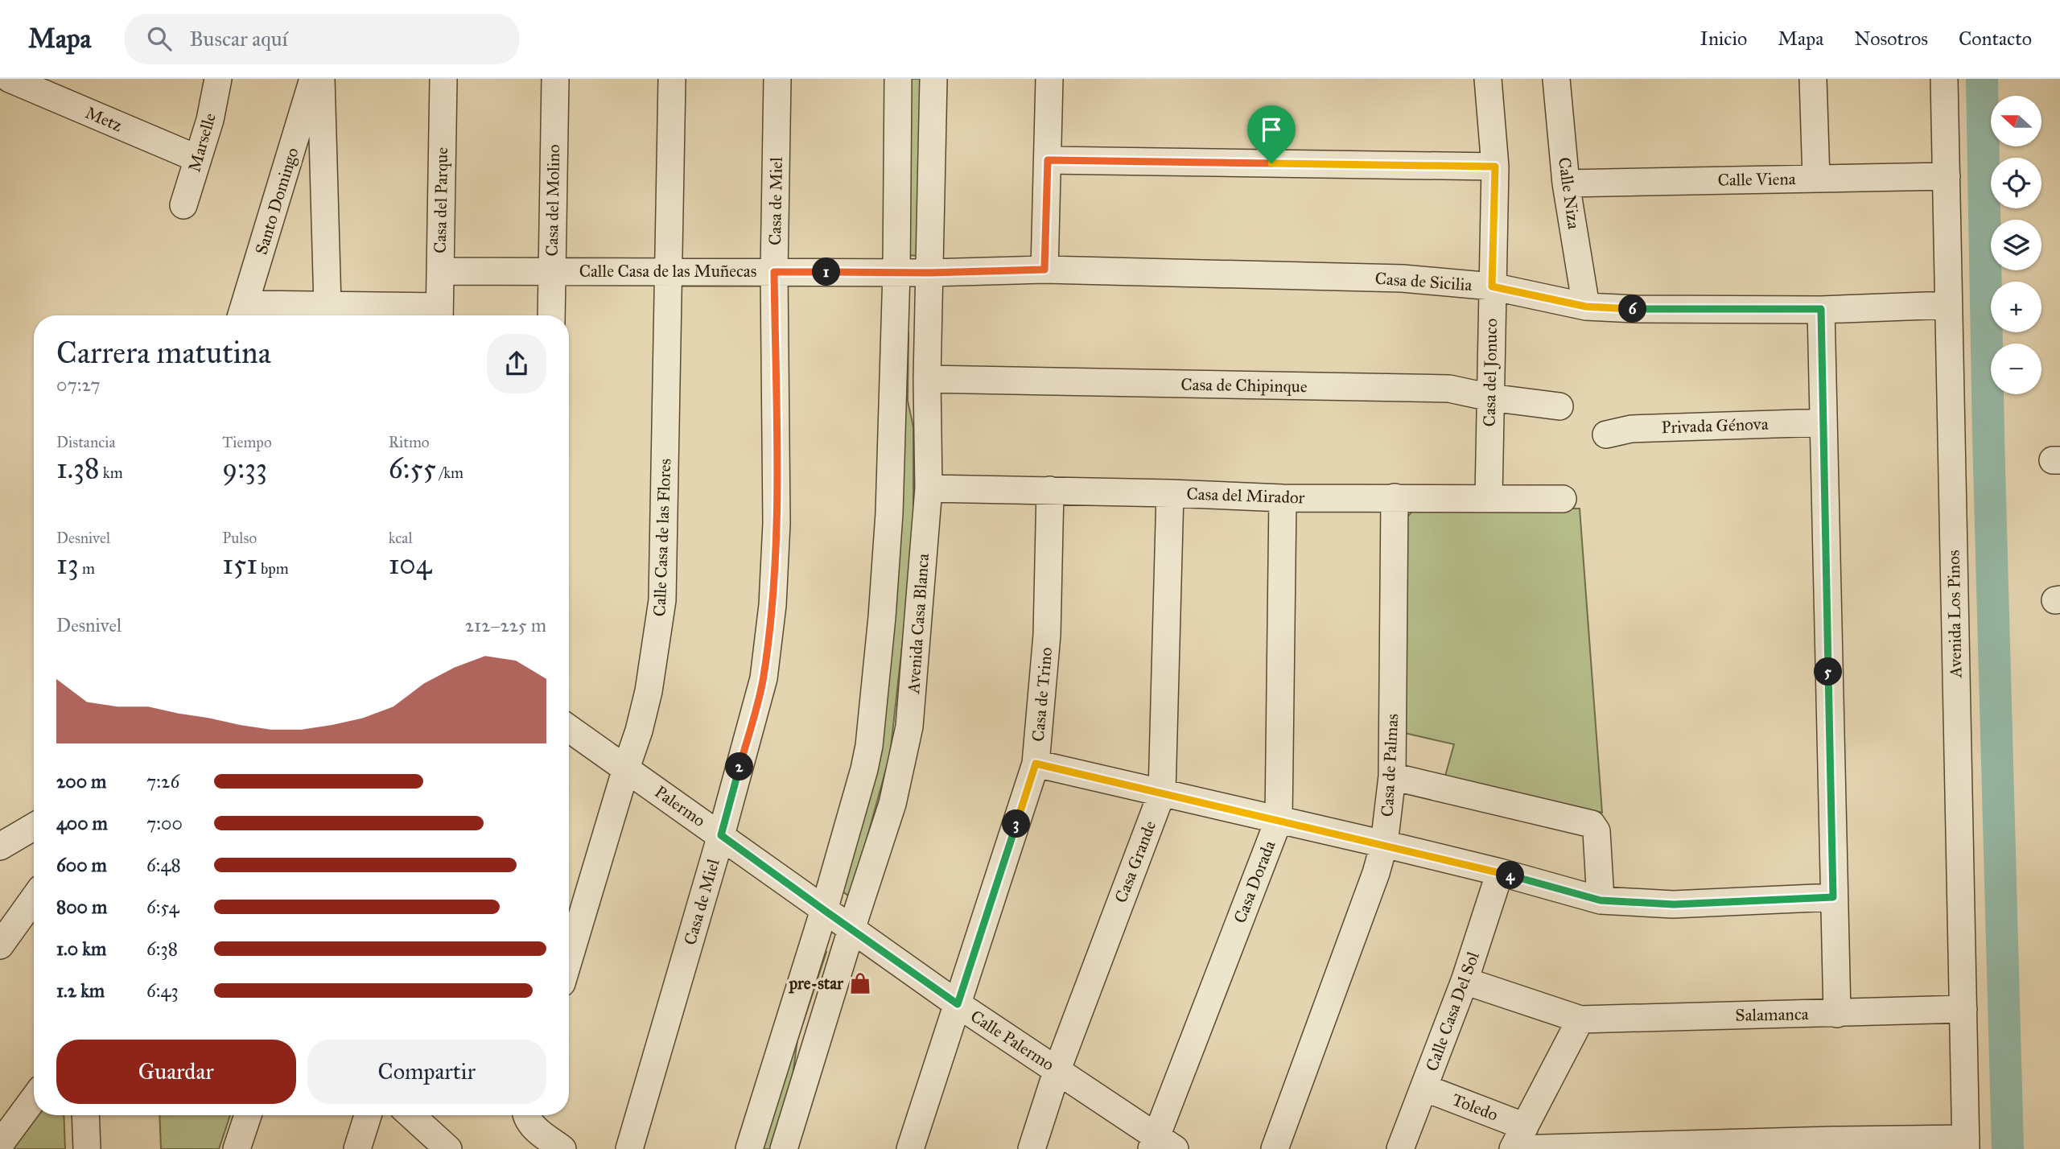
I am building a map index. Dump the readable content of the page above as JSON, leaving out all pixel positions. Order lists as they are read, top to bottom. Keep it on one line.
{"streets":{"street":["Metz","Marselle","Calle Viena","Calle Niza","Casa del Parque","Casa del Molino","Santo Domingo","Casa de Miel","Calle Casa de las Muñecas","Casa de Sicilia","Casa del Jonuco","Casa de Chipinque","Privada Génova","Casa del Mirador","Calle Casa de las Flores","Avenida Los Pinos","Avenida Casa Blanca","Casa de Trino","Casa de Palmas","Palermo","Casa Grande","Casa Dorada","Calle Casa Del Sol","Salamanca","Calle Palermo","Toledo"]},"crossings":[["Metz","Marselle"],["Calle Viena","Calle Niza"],["Calle Viena","Avenida Los Pinos"],["Calle Niza","Casa de Sicilia"],["Casa del Parque","Calle Casa de las Muñecas"],["Casa del Molino","Calle Casa de las Muñecas"],["Casa de Miel","Calle Casa de las Muñecas"],["Casa de Miel","Palermo"],["Calle Casa de las Muñecas","Casa de Sicilia"],["Calle Casa de las Muñecas","Calle Casa de las Flores"],["Calle Casa de las Muñecas","Avenida Casa Blanca"],["Casa de Sicilia","Casa del Jonuco"],["Casa de Sicilia","Avenida Los Pinos"],["Casa de Sicilia","Avenida Casa Blanca"],["Casa del Jonuco","Casa de Chipinque"],["Casa del Jonuco","Casa del Mirador"],["Casa de Chipinque","Avenida Casa Blanca"],["Casa del Mirador","Avenida Casa Blanca"],["Casa del Mirador","Casa de Trino"],["Casa del Mirador","Casa de Palmas"],["Casa del Mirador","Casa Grande"],["Casa del Mirador","Casa Dorada"],["Calle Casa de las Flores","Palermo"],["Avenida Los Pinos","Salamanca"],["Avenida Los Pinos","Toledo"],["Avenida Casa Blanca","Palermo"],["Avenida Casa Blanca","Calle Palermo"],["Casa de Trino","Calle Palermo"],["Palermo","Calle Palermo"],["Casa Grande","Calle Palermo"],["Casa Dorada","Calle Palermo"],["Calle Casa Del Sol","Salamanca"],["Calle Casa Del Sol","Toledo"]],"places":{"shop":["pre-star"]},"north":"left","page":{"header":"Mapa","search":"Buscar aquí","nav":["Inicio","Mapa","Nosotros","Contacto"],"map_buttons":["+","−"],"pins":["1","6","5","2","3","4"],"heading":["Carrera matutina","07:27"],"stats":[["Distancia","1.38 km"],["Tiempo","9:33"],["Ritmo","6:55 /km"],["Desnivel","13 m"],["Pulso","151 bpm"],["kcal","104"]],"chart":["Desnivel","212–225 m"],"list":[{"name":"200 m","note":"7:26"},{"name":"400 m","note":"7:00"},{"name":"600 m","note":"6:48"},{"name":"800 m","note":"6:54"},{"name":"1.0 km","note":"6:38"},{"name":"1.2 km","note":"6:43"}],"buttons":["Guardar","Compartir"]}}
